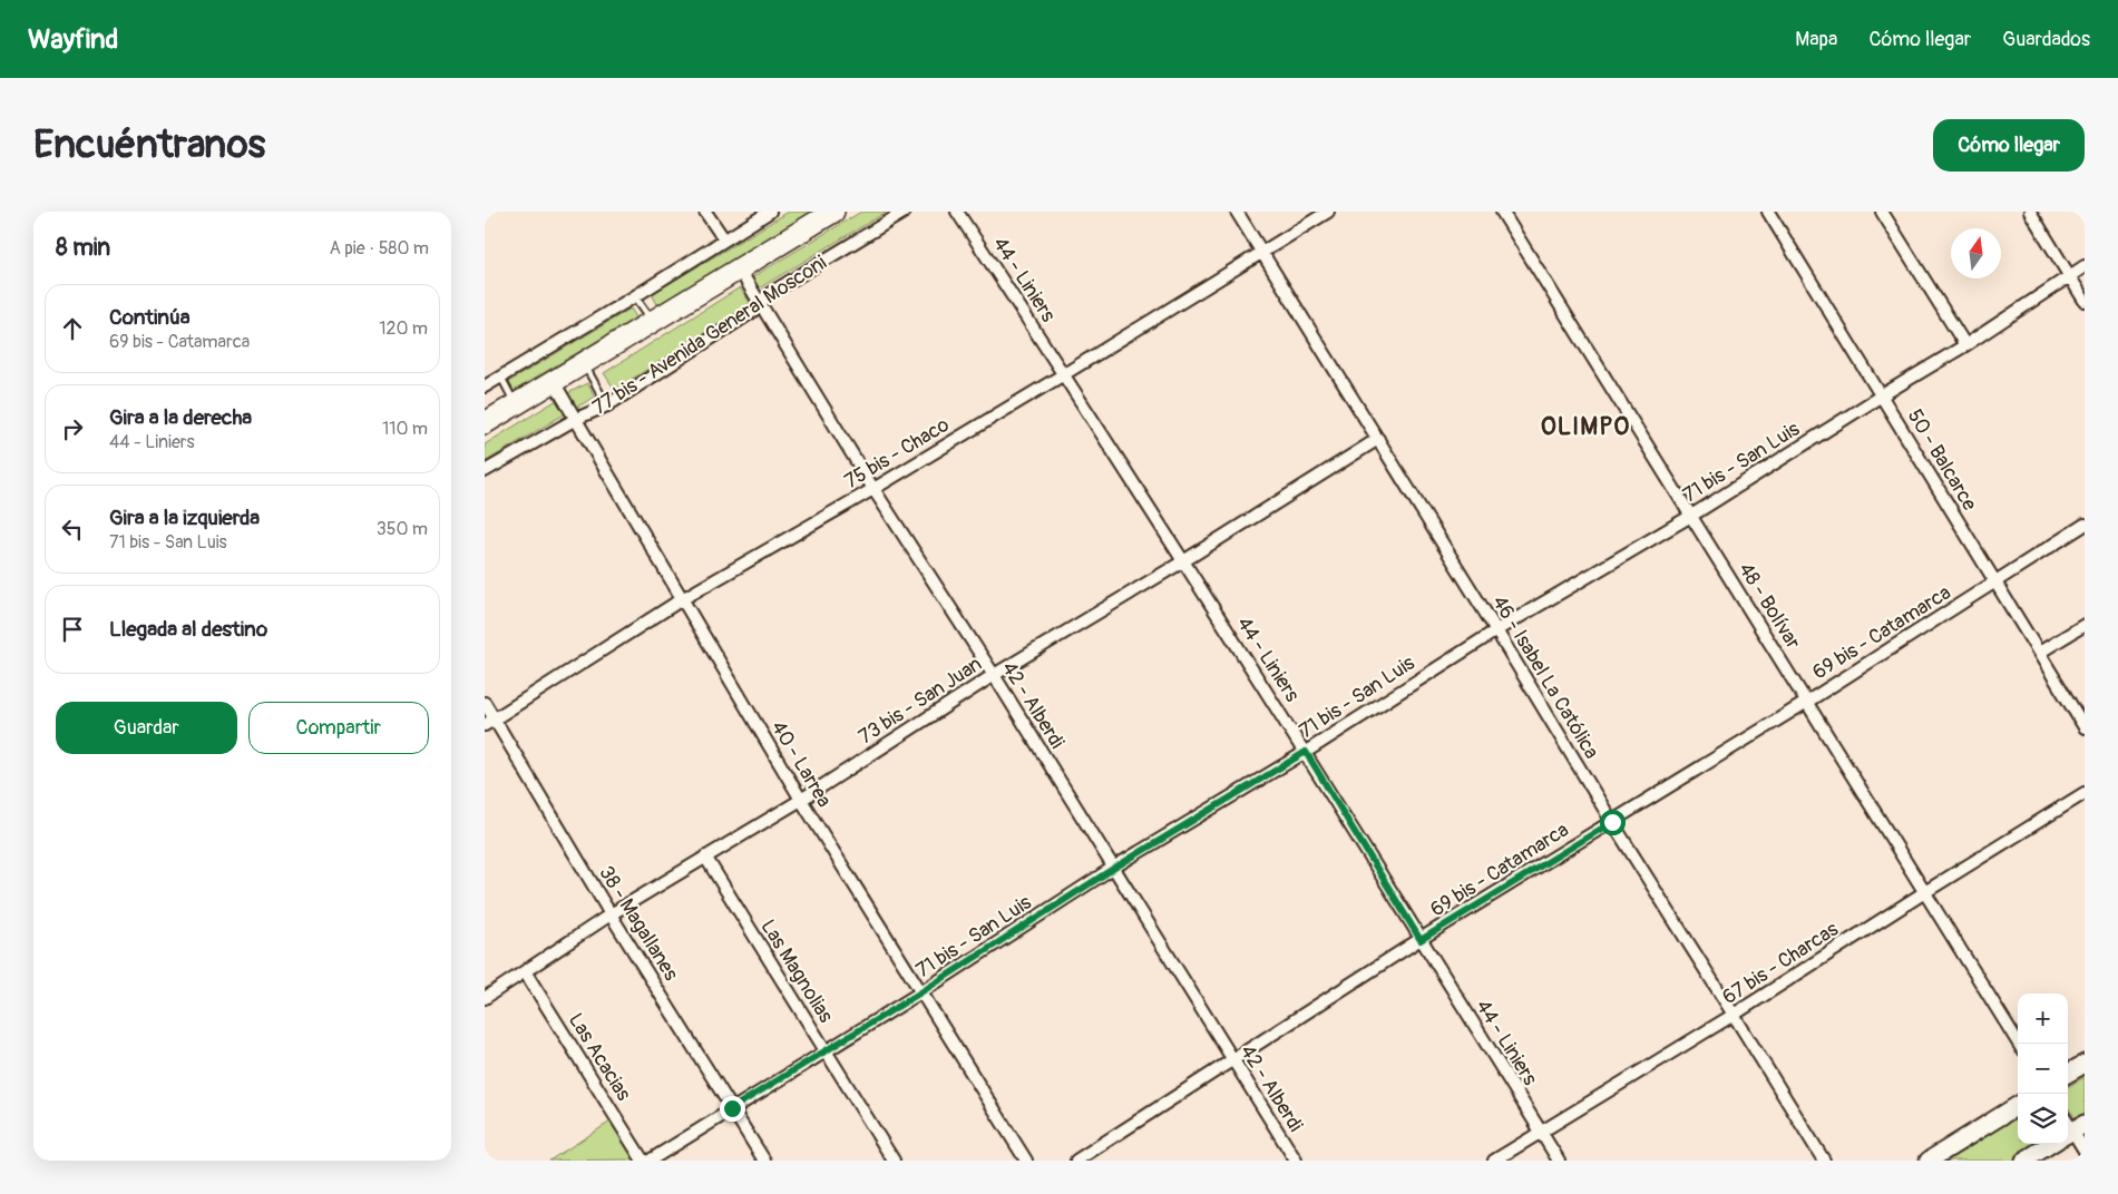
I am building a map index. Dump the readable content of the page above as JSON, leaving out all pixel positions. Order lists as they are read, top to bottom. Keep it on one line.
{"streets":{"highway":["77 bis - Avenida General Mosconi"],"street":["44 - Liniers","75 bis - Chaco","50 - Balcarce","71 bis - San Luis","48 - Bolívar","69 bis - Catamarca","46 - Isabel La Católica","73 bis - San Juan","42 - Alberdi","40 - Larrea","38 - Magallanes","67 bis - Charcas","Las Magnolias","Las Acacias"]},"crossings":[["44 - Liniers","75 bis - Chaco"],["44 - Liniers","71 bis - San Luis"],["44 - Liniers","69 bis - Catamarca"],["44 - Liniers","73 bis - San Juan"],["44 - Liniers","67 bis - Charcas"],["77 bis - Avenida General Mosconi","42 - Alberdi"],["77 bis - Avenida General Mosconi","40 - Larrea"],["75 bis - Chaco","46 - Isabel La Católica"],["75 bis - Chaco","42 - Alberdi"],["75 bis - Chaco","40 - Larrea"],["75 bis - Chaco","38 - Magallanes"],["50 - Balcarce","71 bis - San Luis"],["50 - Balcarce","69 bis - Catamarca"],["71 bis - San Luis","48 - Bolívar"],["71 bis - San Luis","46 - Isabel La Católica"],["71 bis - San Luis","42 - Alberdi"],["71 bis - San Luis","40 - Larrea"],["71 bis - San Luis","38 - Magallanes"],["71 bis - San Luis","Las Magnolias"],["48 - Bolívar","69 bis - Catamarca"],["48 - Bolívar","67 bis - Charcas"],["69 bis - Catamarca","46 - Isabel La Católica"],["69 bis - Catamarca","42 - Alberdi"],["46 - Isabel La Católica","73 bis - San Juan"],["46 - Isabel La Católica","67 bis - Charcas"],["73 bis - San Juan","42 - Alberdi"],["73 bis - San Juan","40 - Larrea"],["73 bis - San Juan","38 - Magallanes"],["73 bis - San Juan","Las Magnolias"],["73 bis - San Juan","Las Acacias"]],"districts":["OLIMPO"],"north":"top","page":{"header":"Wayfind","nav":["Mapa","Cómo llegar","Guardados"],"buttons":["Cómo llegar",["Guardar","Compartir"]],"title":"Encuéntranos","heading":["8 min","A pie · 580 m"],"list":[["Continúa","69 bis - Catamarca","120 m"],["Gira a la derecha","44 - Liniers","110 m"],["Gira a la izquierda","71 bis - San Luis","350 m"],"Llegada al destino"],"map_buttons":["+","−"]}}
